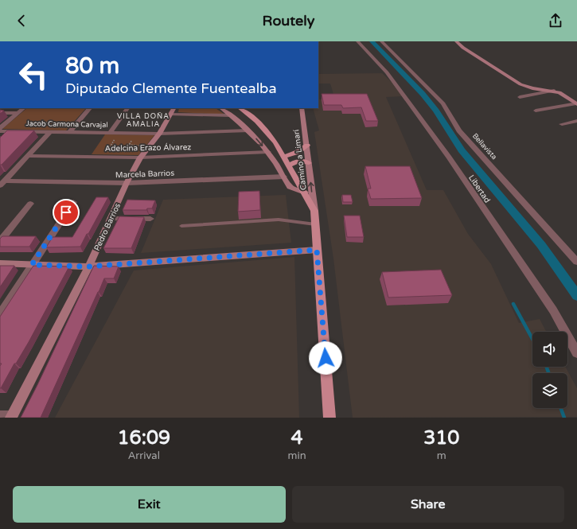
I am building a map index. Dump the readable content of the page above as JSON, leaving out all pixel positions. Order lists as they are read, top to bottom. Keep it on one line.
{"streets":{"street":["Jacob Carmona Carvajal","Bellavista","Adelcina Erazo Álvarez","Camino a Limarí","Marcela Barrios","Libertad","Pedro Barrios"]},"crossings":[["Jacob Carmona Carvajal","Pedro Barrios"],["Adelcina Erazo Álvarez","Pedro Barrios"],["Marcela Barrios","Pedro Barrios"]],"one_way":["Camino a Limarí"],"districts":["VILLA DOÑA AMALIA"],"page":{"header":"Routely","turn":["80 m","Diputado Clemente Fuentealba"],"eta":["16:09","Arrival","4","min","310","m"],"buttons":["Exit","Share"]}}
